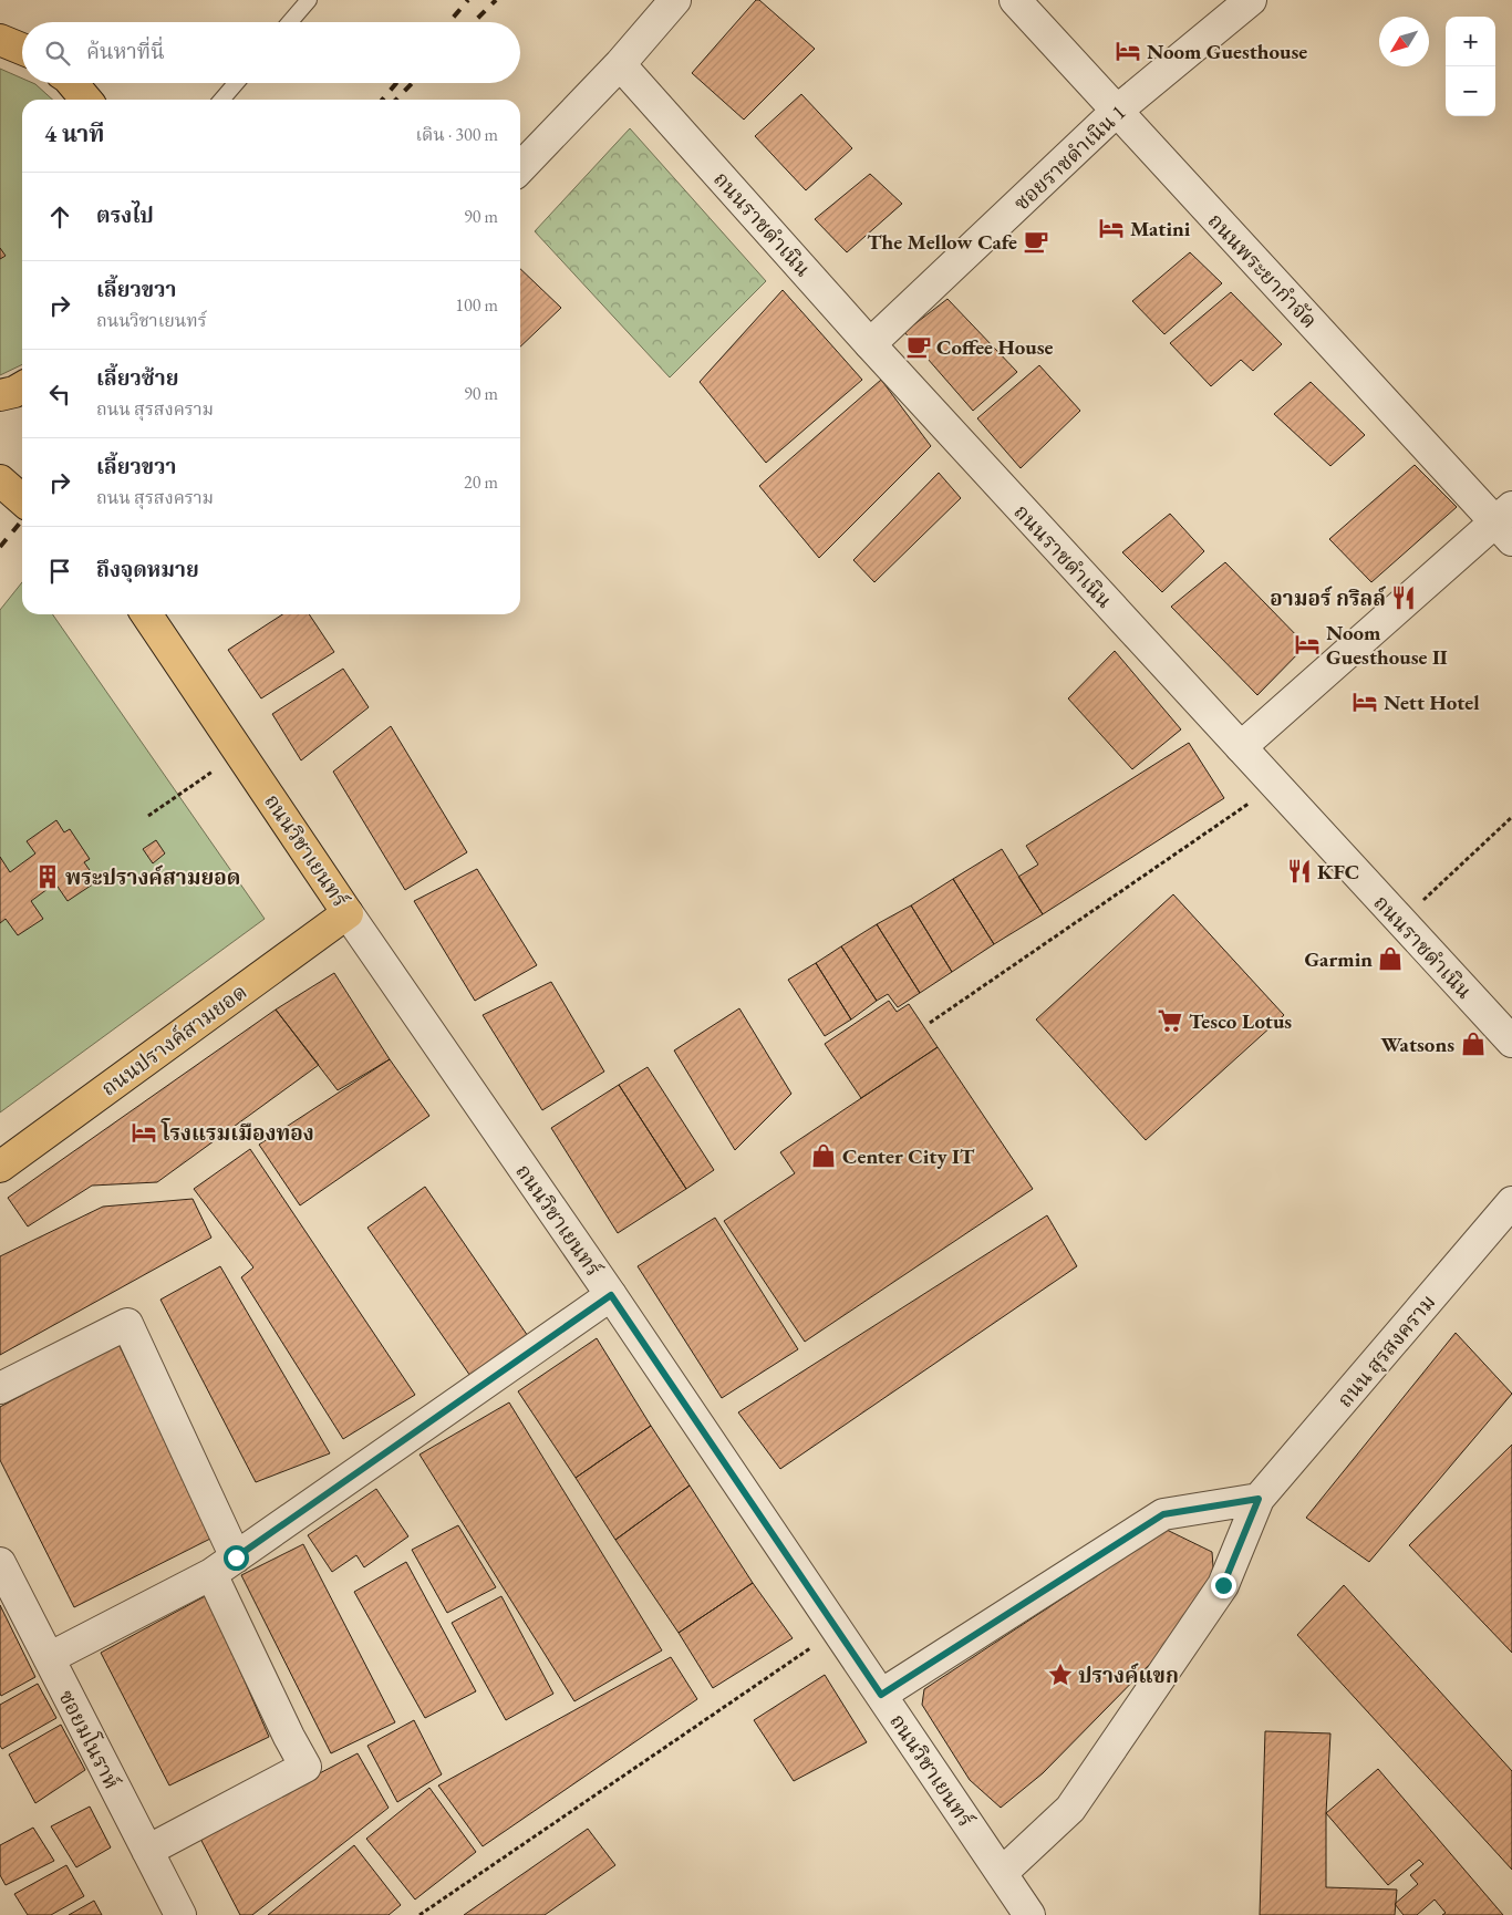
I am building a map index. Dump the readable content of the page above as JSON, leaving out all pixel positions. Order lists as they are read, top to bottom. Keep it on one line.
{"streets":{"main road":["ถนนวิชาเยนทร์","ถนนปรางค์สามยอด"],"street":["ซอยราชดำเนิน 1","ถนนราชดำเนิน","ถนนพระยากำจัด","ถนน สุรสงคราม","ซอยมโนราห์"]},"crossings":[["ซอยราชดำเนิน 1","ถนนราชดำเนิน"],["ซอยราชดำเนิน 1","ถนนพระยากำจัด"],["ถนนวิชาเยนทร์","ถนนปรางค์สามยอด"],["ถนนวิชาเยนทร์","ถนน สุรสงคราม"]],"places":{"hotel":["Noom Guesthouse","Matini","Noom Guesthouse II","Nett Hotel","โรงแรมเมืองทอง"],"cafe":["The Mellow Cafe","Coffee House"],"restaurant":["อามอร์ กริลล์","KFC"],"building":["พระปรางค์สามยอด"],"shop":["Garmin","Watsons","Center City IT"],"supermarket":["Tesco Lotus"],"place":["ปรางค์แขก"]},"north":"bottom left","page":{"map_buttons":["+","−"],"search":"ค้นหาที่นี่","heading":["4 นาที","เดิน · 300 m"],"list":[["ตรงไป","90 m"],["เลี้ยวขวา","ถนนวิชาเยนทร์","100 m"],["เลี้ยวซ้าย","ถนน สุรสงคราม","90 m"],["เลี้ยวขวา","ถนน สุรสงคราม","20 m"],"ถึงจุดหมาย"]}}
